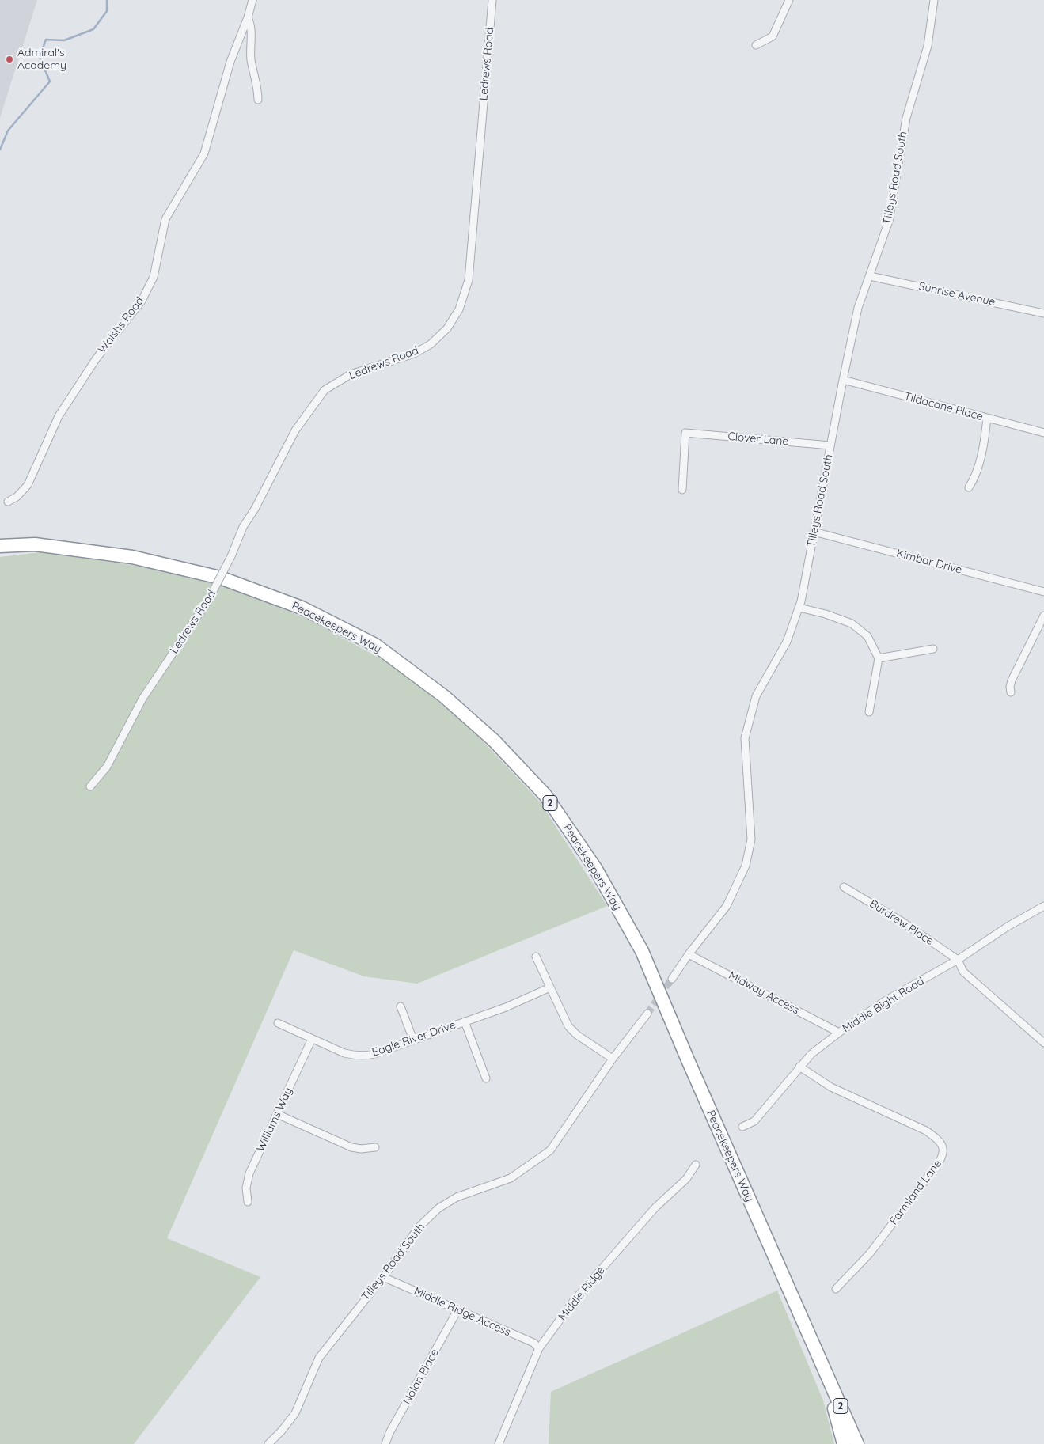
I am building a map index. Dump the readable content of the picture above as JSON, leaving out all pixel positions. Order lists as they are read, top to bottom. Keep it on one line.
{"streets":{"highway":["Peacekeepers Way","2"],"street":["Ledrews Road","Tilleys Road South","Sunrise Avenue","Walshs Road","Tildacane Place","Clover Lane","Kimbar Drive","Burdrew Place","Midway Access","Middle Bight Road","Eagle River Drive","Williams Way","Farmland Lane","Middle Ridge","Middle Ridge Access","Nolan Place"]},"crossings":[["Tilleys Road South","Sunrise Avenue"],["Tilleys Road South","Tildacane Place"],["Tilleys Road South","Clover Lane"],["Tilleys Road South","Kimbar Drive"],["Tilleys Road South","Midway Access"],["Tilleys Road South","Middle Ridge Access"],["Burdrew Place","Middle Bight Road"],["Midway Access","Middle Bight Road"],["Middle Bight Road","Farmland Lane"],["Eagle River Drive","Williams Way"],["Middle Ridge","Middle Ridge Access"],["Middle Ridge Access","Nolan Place"]],"places":["Admiral's Academy"]}
